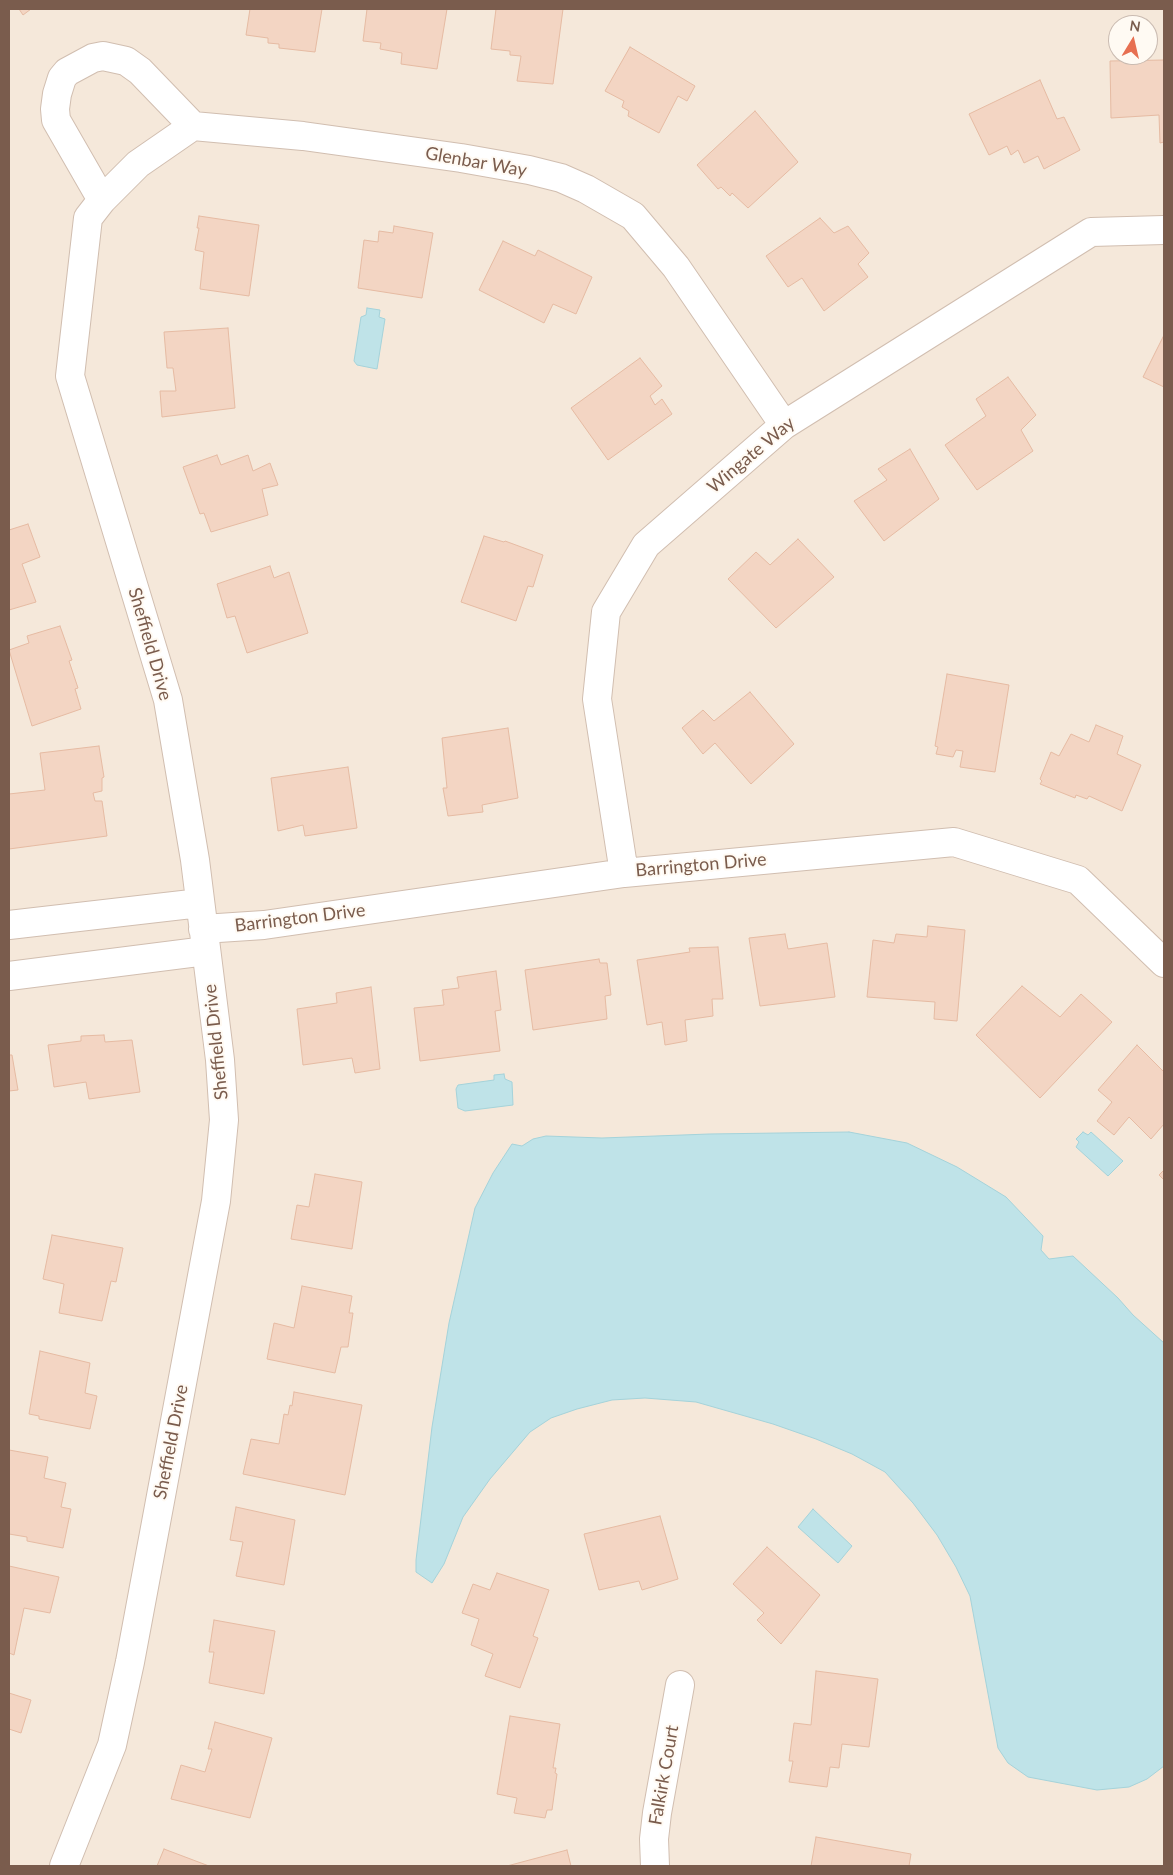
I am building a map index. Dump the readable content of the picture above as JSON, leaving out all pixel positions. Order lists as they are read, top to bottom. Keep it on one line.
{"streets":{"street":["Glenbar Way","Wingate Way","Sheffield Drive","Barrington Drive","Falkirk Court"]},"crossings":[["Glenbar Way","Wingate Way"],["Wingate Way","Barrington Drive"],["Sheffield Drive","Barrington Drive"]],"north":"top"}
